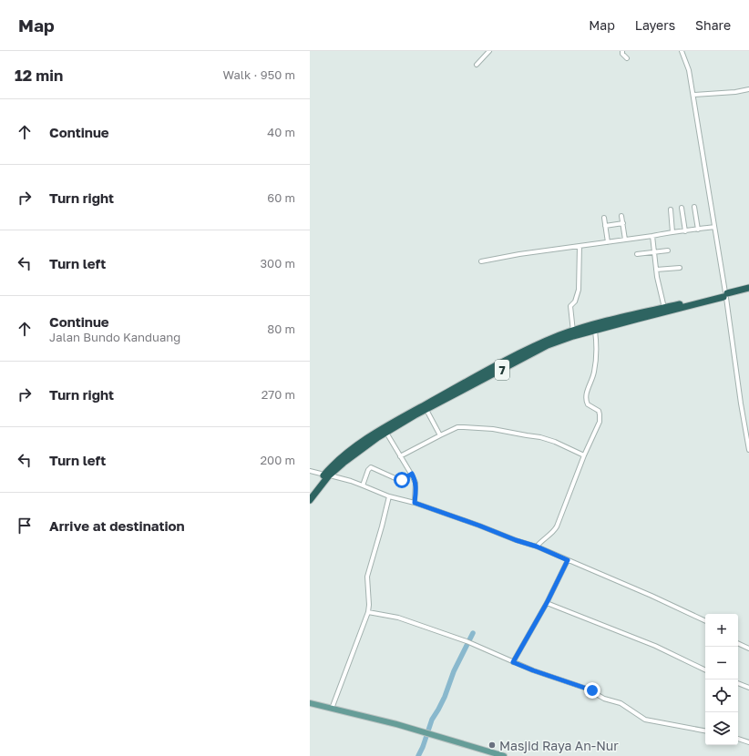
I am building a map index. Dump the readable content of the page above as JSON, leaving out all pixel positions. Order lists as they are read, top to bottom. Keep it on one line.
{"streets":{"highway":["7"]},"places":["Masjid Raya An-Nur"],"page":{"header":"Map","nav":["Map","Layers","Share"],"heading":["12 min","Walk · 950 m"],"list":[["Continue","40 m"],["Turn right","60 m"],["Turn left","300 m"],["Continue","Jalan Bundo Kanduang","80 m"],["Turn right","270 m"],["Turn left","200 m"],"Arrive at destination"],"map_buttons":["+","−"]}}
